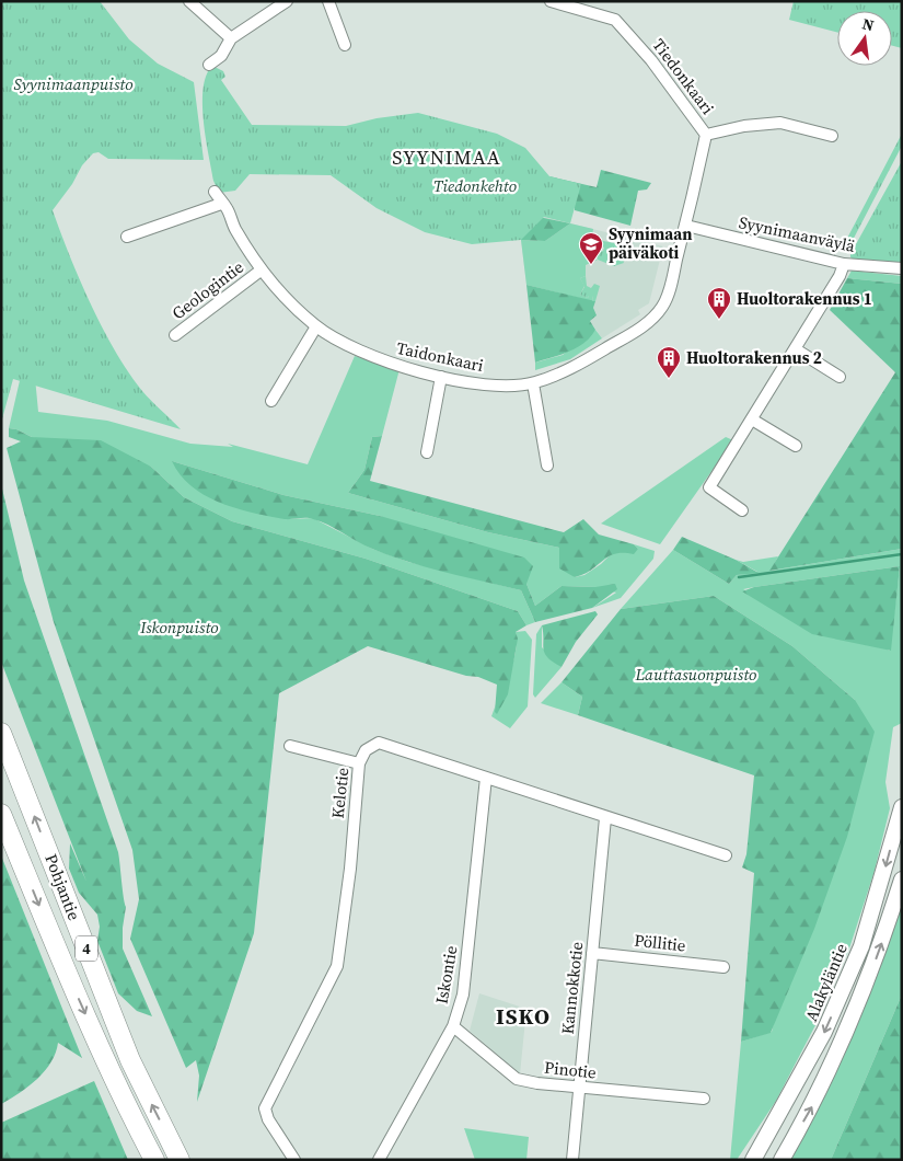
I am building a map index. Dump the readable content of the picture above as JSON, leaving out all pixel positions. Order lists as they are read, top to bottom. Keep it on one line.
{"streets":{"highway":["Pohjantie","4"],"main road":["Alakyläntie"],"street":["Tiedonkaari","Syynimaanväylä","Geologintie","Taidonkaari","Kelotie","Pöllitie","Iskontie","Kannokkotie","Pinotie"]},"crossings":[["Tiedonkaari","Syynimaanväylä"],["Tiedonkaari","Taidonkaari"],["Syynimaanväylä","Taidonkaari"],["Geologintie","Taidonkaari"],["Kelotie","Iskontie"],["Kelotie","Kannokkotie"],["Pöllitie","Kannokkotie"],["Iskontie","Pinotie"],["Kannokkotie","Pinotie"]],"districts":["SYYNIMAA","ISKO"],"parks":["Syynimaanpuisto","Tiedonkehto","Iskonpuisto","Lauttasuonpuisto"],"places":{"school or university":["Syynimaan päiväkoti"],"building":["Huoltorakennus 1","Huoltorakennus 2"]},"north":"top"}
